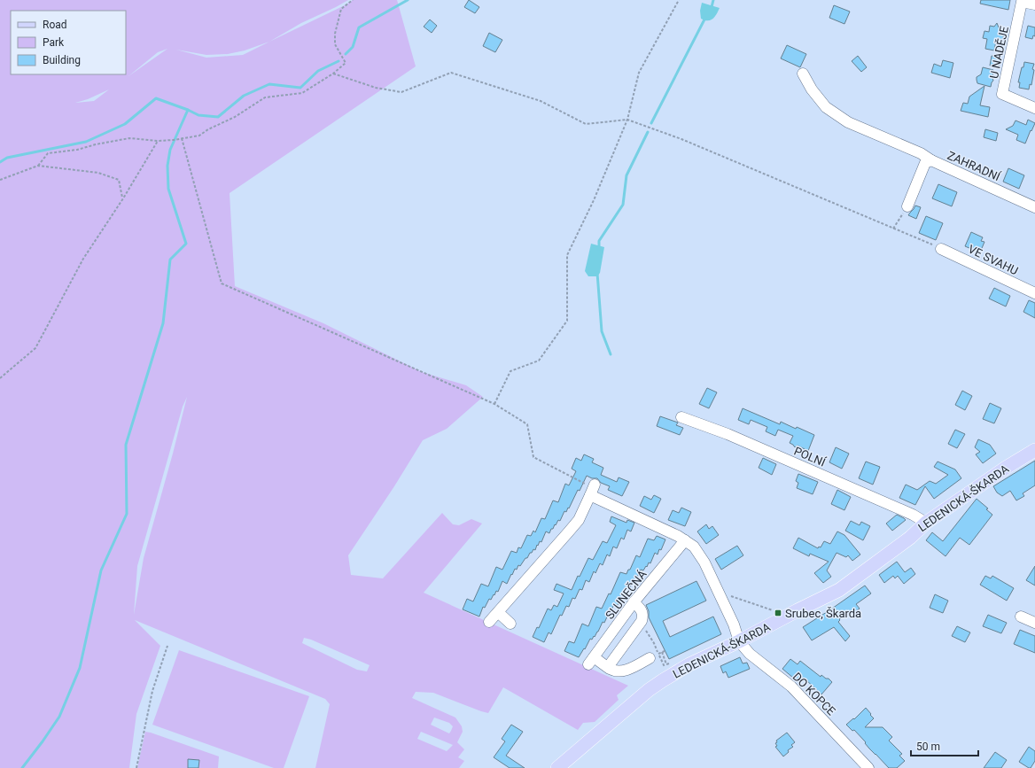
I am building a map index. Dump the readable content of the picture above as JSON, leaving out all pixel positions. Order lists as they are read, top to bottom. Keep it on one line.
{"streets":{"main road":["LEDENICKÁ-ŠKARDA"],"street":["U NADĚJE","ZAHRADNÍ","VE SVAHU","POLNÍ","SLUNEČNÁ","DO KOPCE"]},"crossings":[["POLNÍ","LEDENICKÁ-ŠKARDA"],["LEDENICKÁ-ŠKARDA","DO KOPCE"]],"places":{"transit":["Srubec, Škarda"]},"legend":["Road","Park","Building"],"scale_bar":"50 m"}
